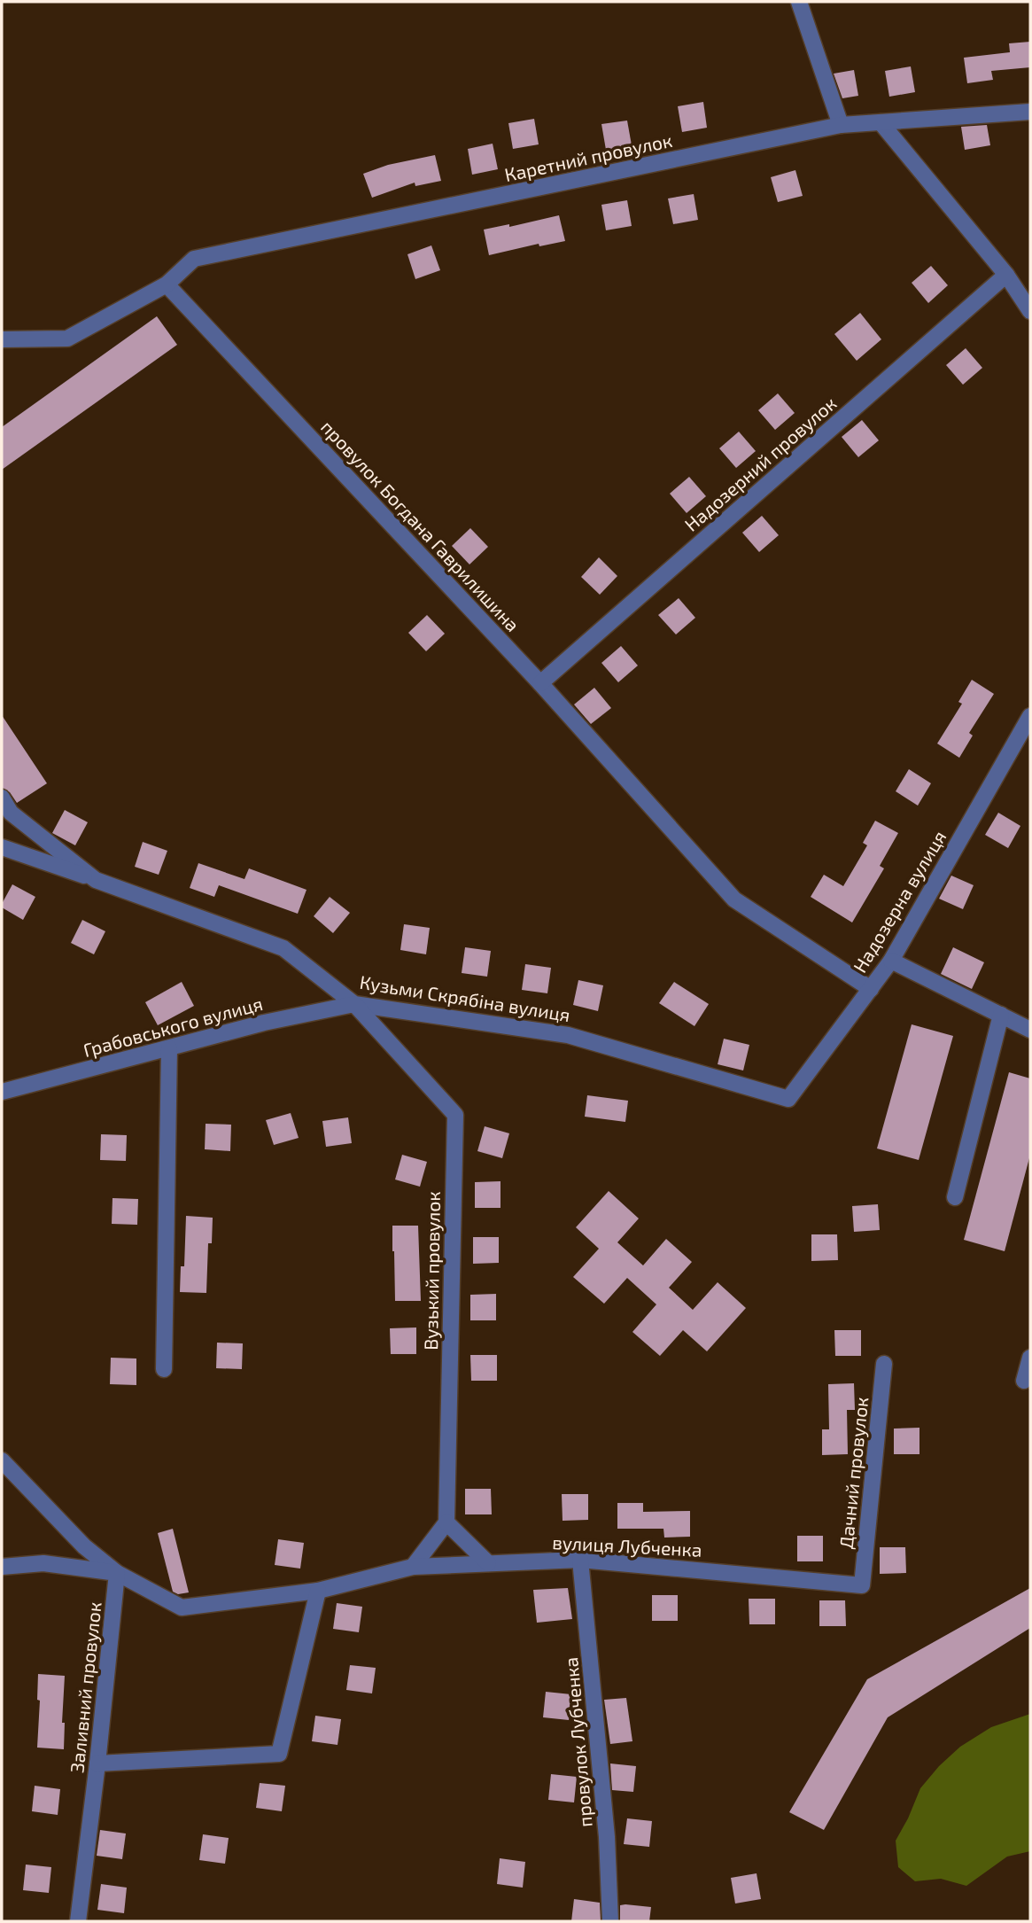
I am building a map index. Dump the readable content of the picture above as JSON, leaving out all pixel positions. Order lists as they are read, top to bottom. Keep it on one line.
{"streets":{"street":["Каретний провулок","Надозерний провулок","провулок Богдана Гаврилишина","Надозерна вулиця","Кузьми Скрябіна вулиця","Грабовського вулиця","Вузький провулок","Дачний провулок","вулиця Лубченка","Заливний провулок","провулок Лубченка"]},"crossings":[["Каретний провулок","провулок Богдана Гаврилишина"],["Надозерний провулок","провулок Богдана Гаврилишина"],["провулок Богдана Гаврилишина","Надозерна вулиця"],["Надозерна вулиця","Кузьми Скрябіна вулиця"],["Кузьми Скрябіна вулиця","Грабовського вулиця"],["Кузьми Скрябіна вулиця","Вузький провулок"],["Грабовського вулиця","Вузький провулок"],["Дачний провулок","вулиця Лубченка"],["вулиця Лубченка","Заливний провулок"],["вулиця Лубченка","провулок Лубченка"]]}
